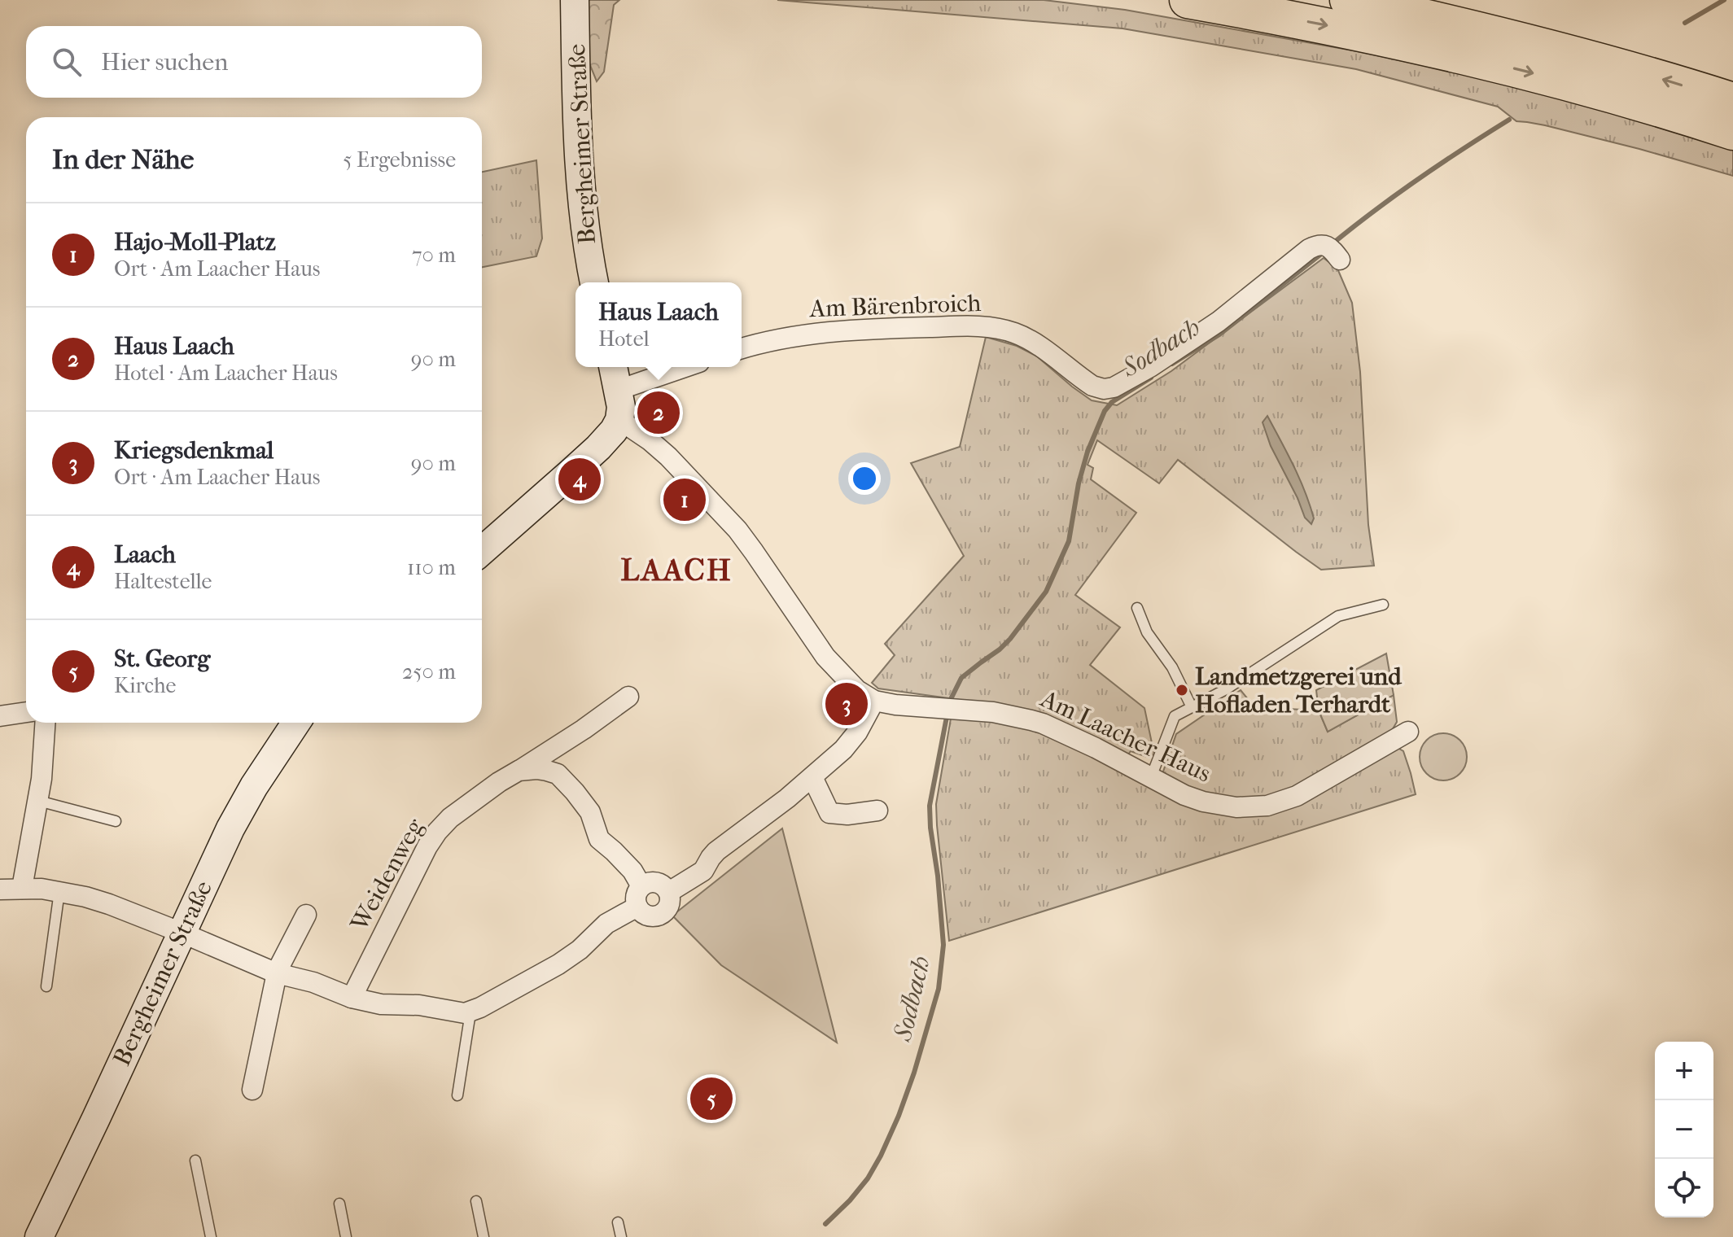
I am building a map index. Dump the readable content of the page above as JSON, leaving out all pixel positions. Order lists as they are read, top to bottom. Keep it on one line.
{"streets":{"street":["Bergheimer Straße","Am Bärenbroich","Am Laacher Haus","Weidenweg"]},"districts":["LAACH"],"water":["Sodbach"],"places":["Landmetzgerei und Hofladen Terhardt"],"page":{"search":"Hier suchen","heading":["In der Nähe","5 Ergebnisse"],"list":[{"mark":"1","name":"Hajo-Moll-Platz","note":"Ort · Am Laacher Haus","value":"70 m"},{"mark":"2","name":"Haus Laach","note":"Hotel · Am Laacher Haus","value":"90 m"},{"mark":"3","name":"Kriegsdenkmal","note":"Ort · Am Laacher Haus","value":"90 m"},{"mark":"4","name":"Laach","note":"Haltestelle","value":"110 m"},{"mark":"5","name":"St. Georg","note":"Kirche","value":"250 m"}],"popup":["Haus Laach","Hotel"],"pins":["2","4","1","3","5"],"map_buttons":["+","−"]}}
